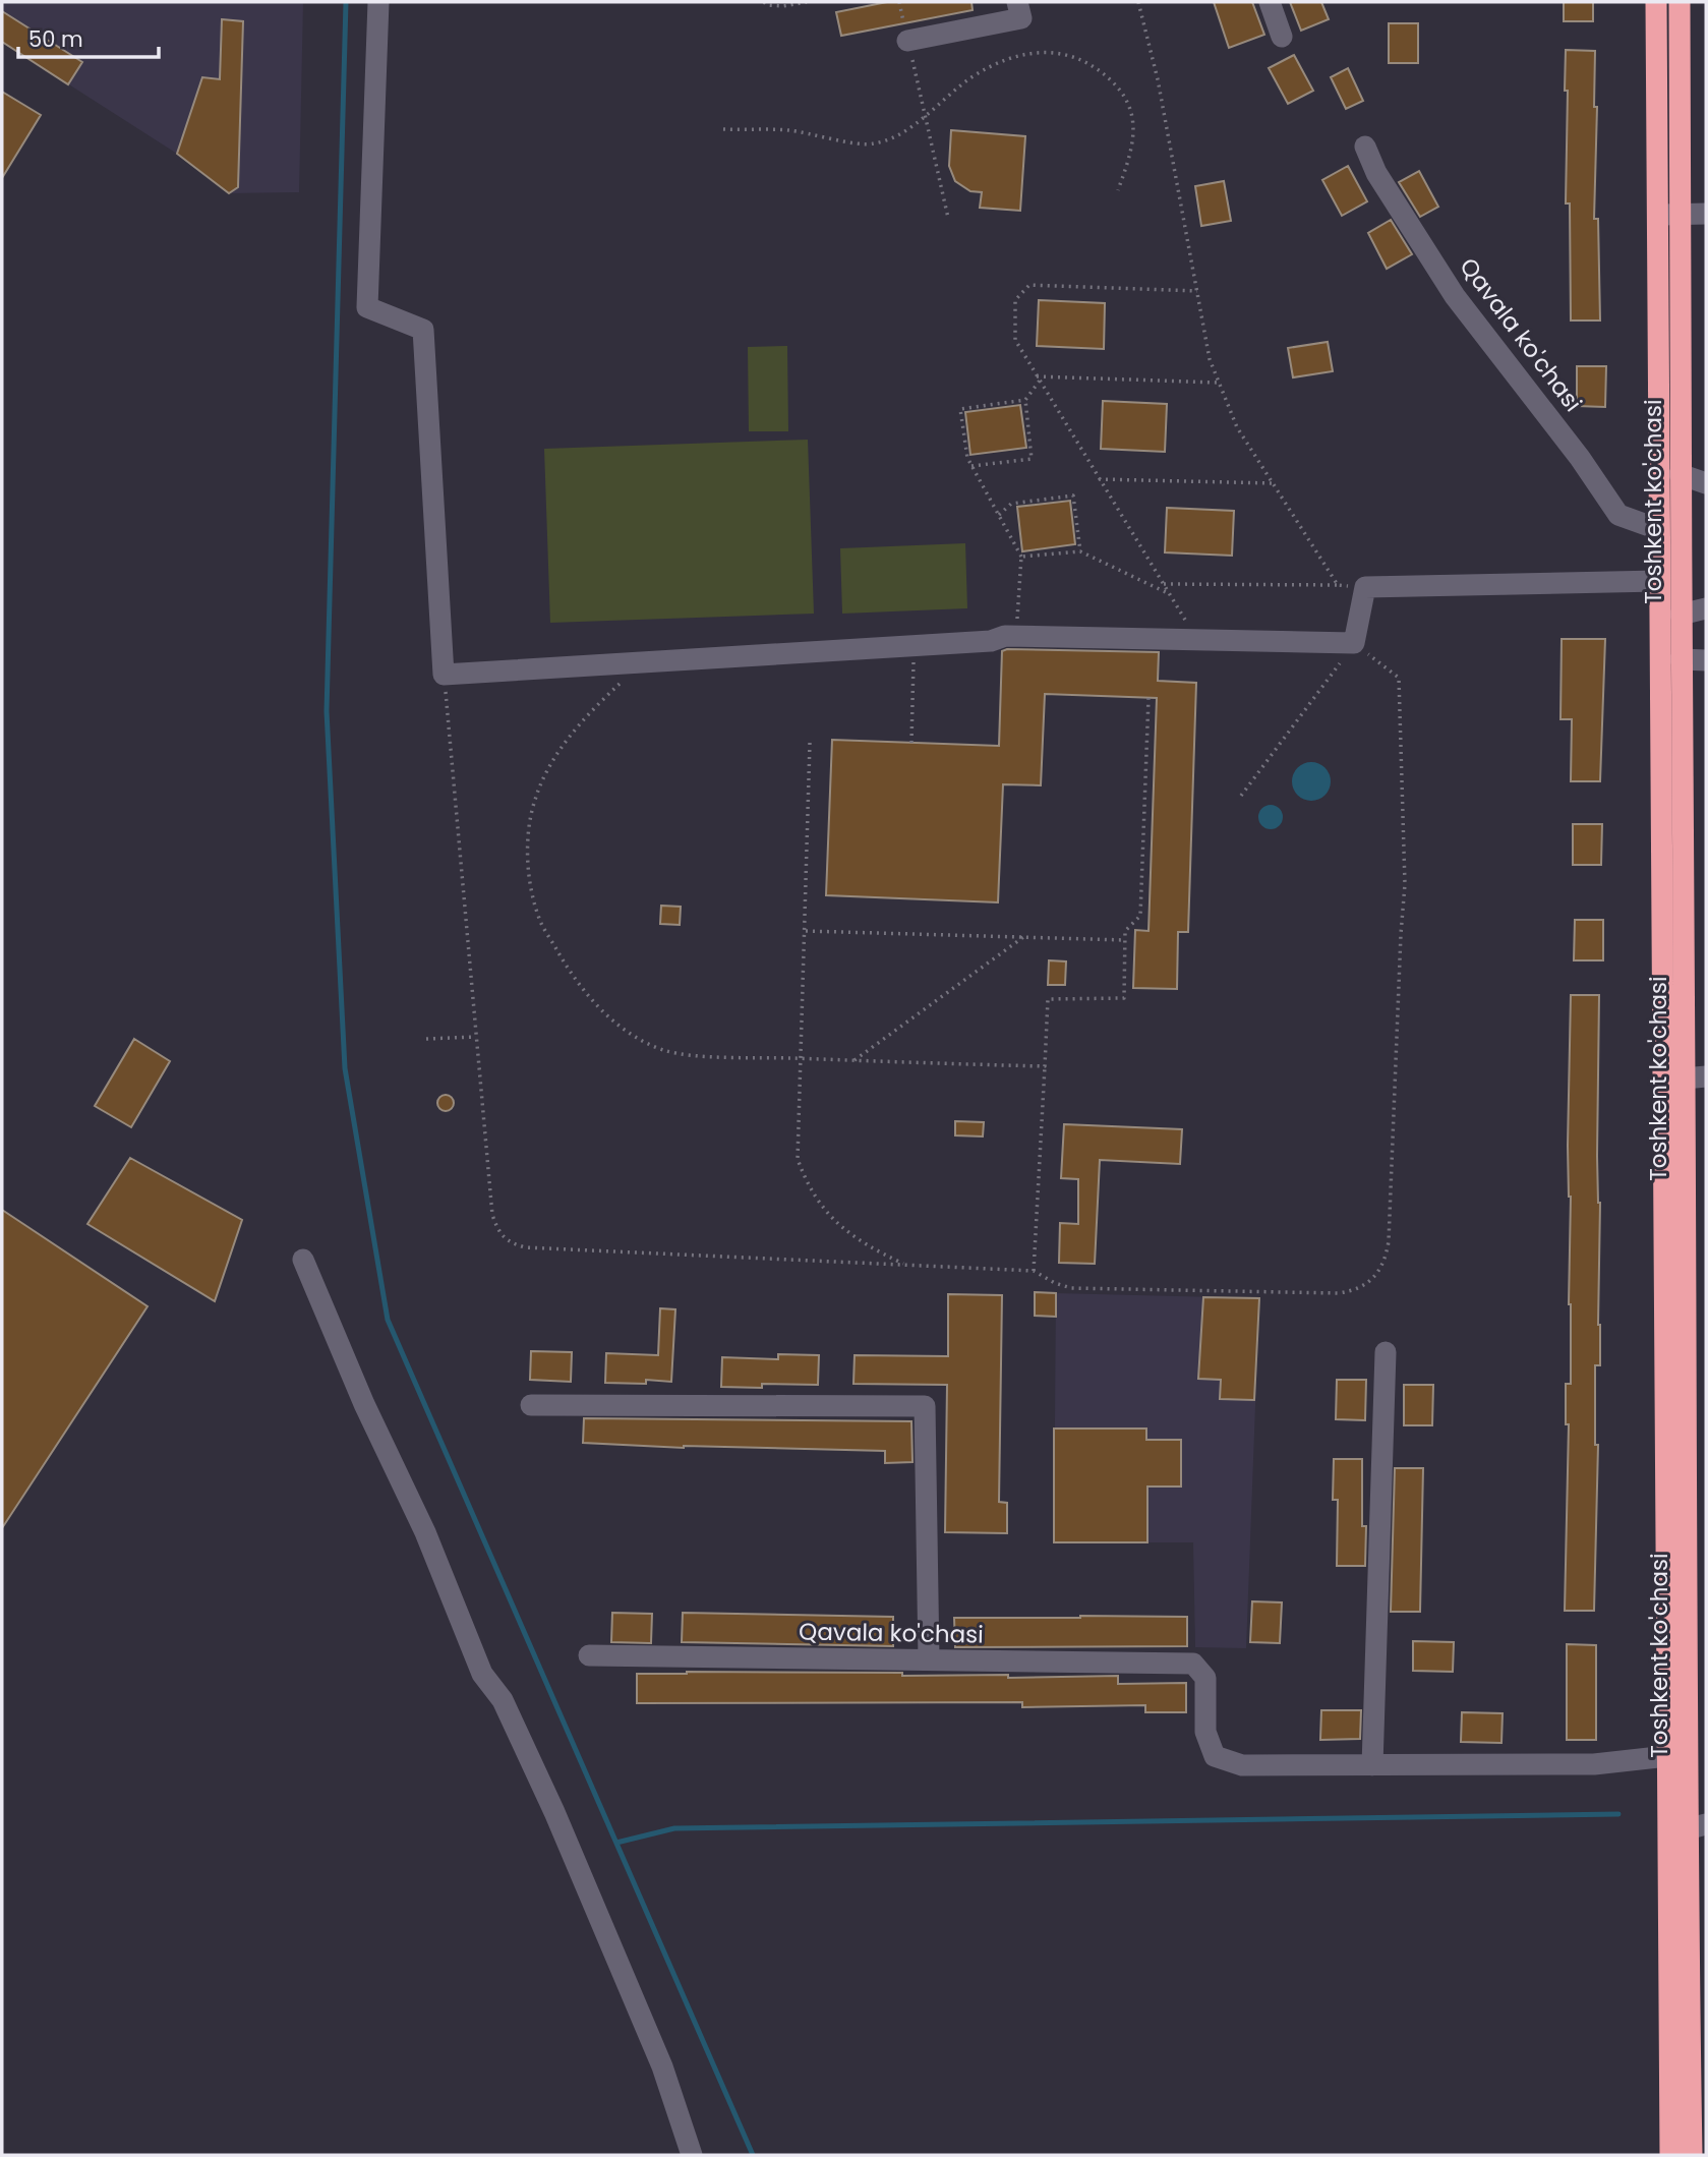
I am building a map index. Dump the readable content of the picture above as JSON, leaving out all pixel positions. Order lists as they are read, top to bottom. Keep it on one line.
{"streets":{"highway":["Toshkent ko'chasi"],"street":["Qavala ko'chasi"]},"crossings":[["Qavala ko'chasi","Toshkent ko'chasi"]],"scale_bar":"50 m"}
